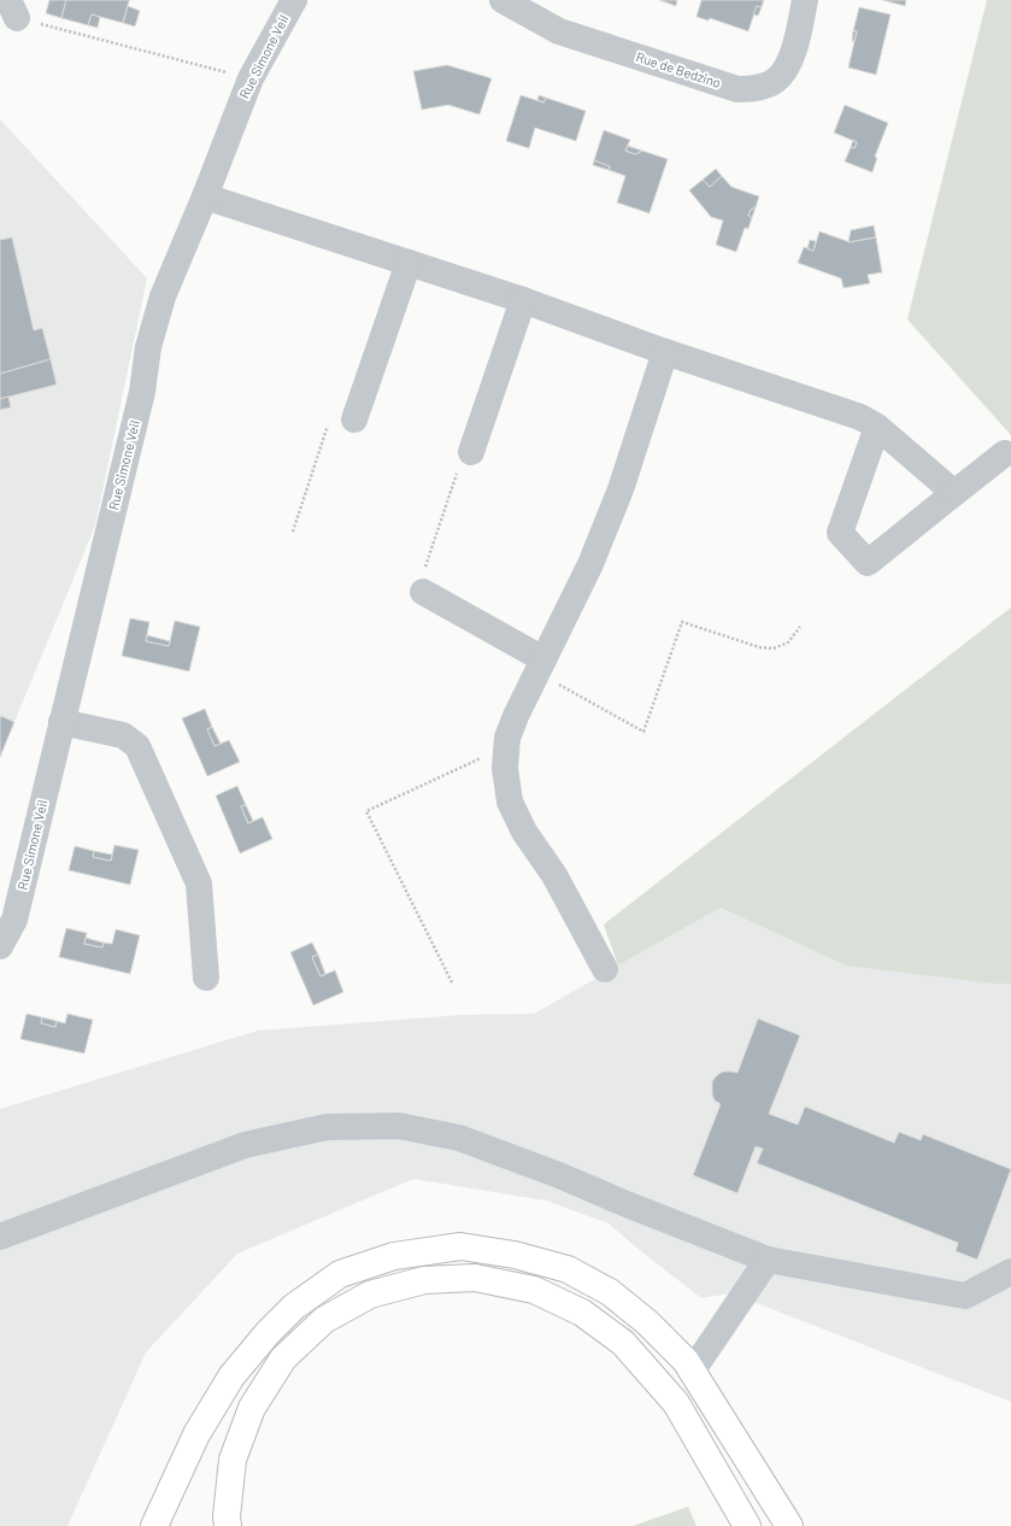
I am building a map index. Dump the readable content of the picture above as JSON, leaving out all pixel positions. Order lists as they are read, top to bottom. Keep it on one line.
{"streets":{"street":["Rue Simone Veil","Rue de Bedzino"]}}
